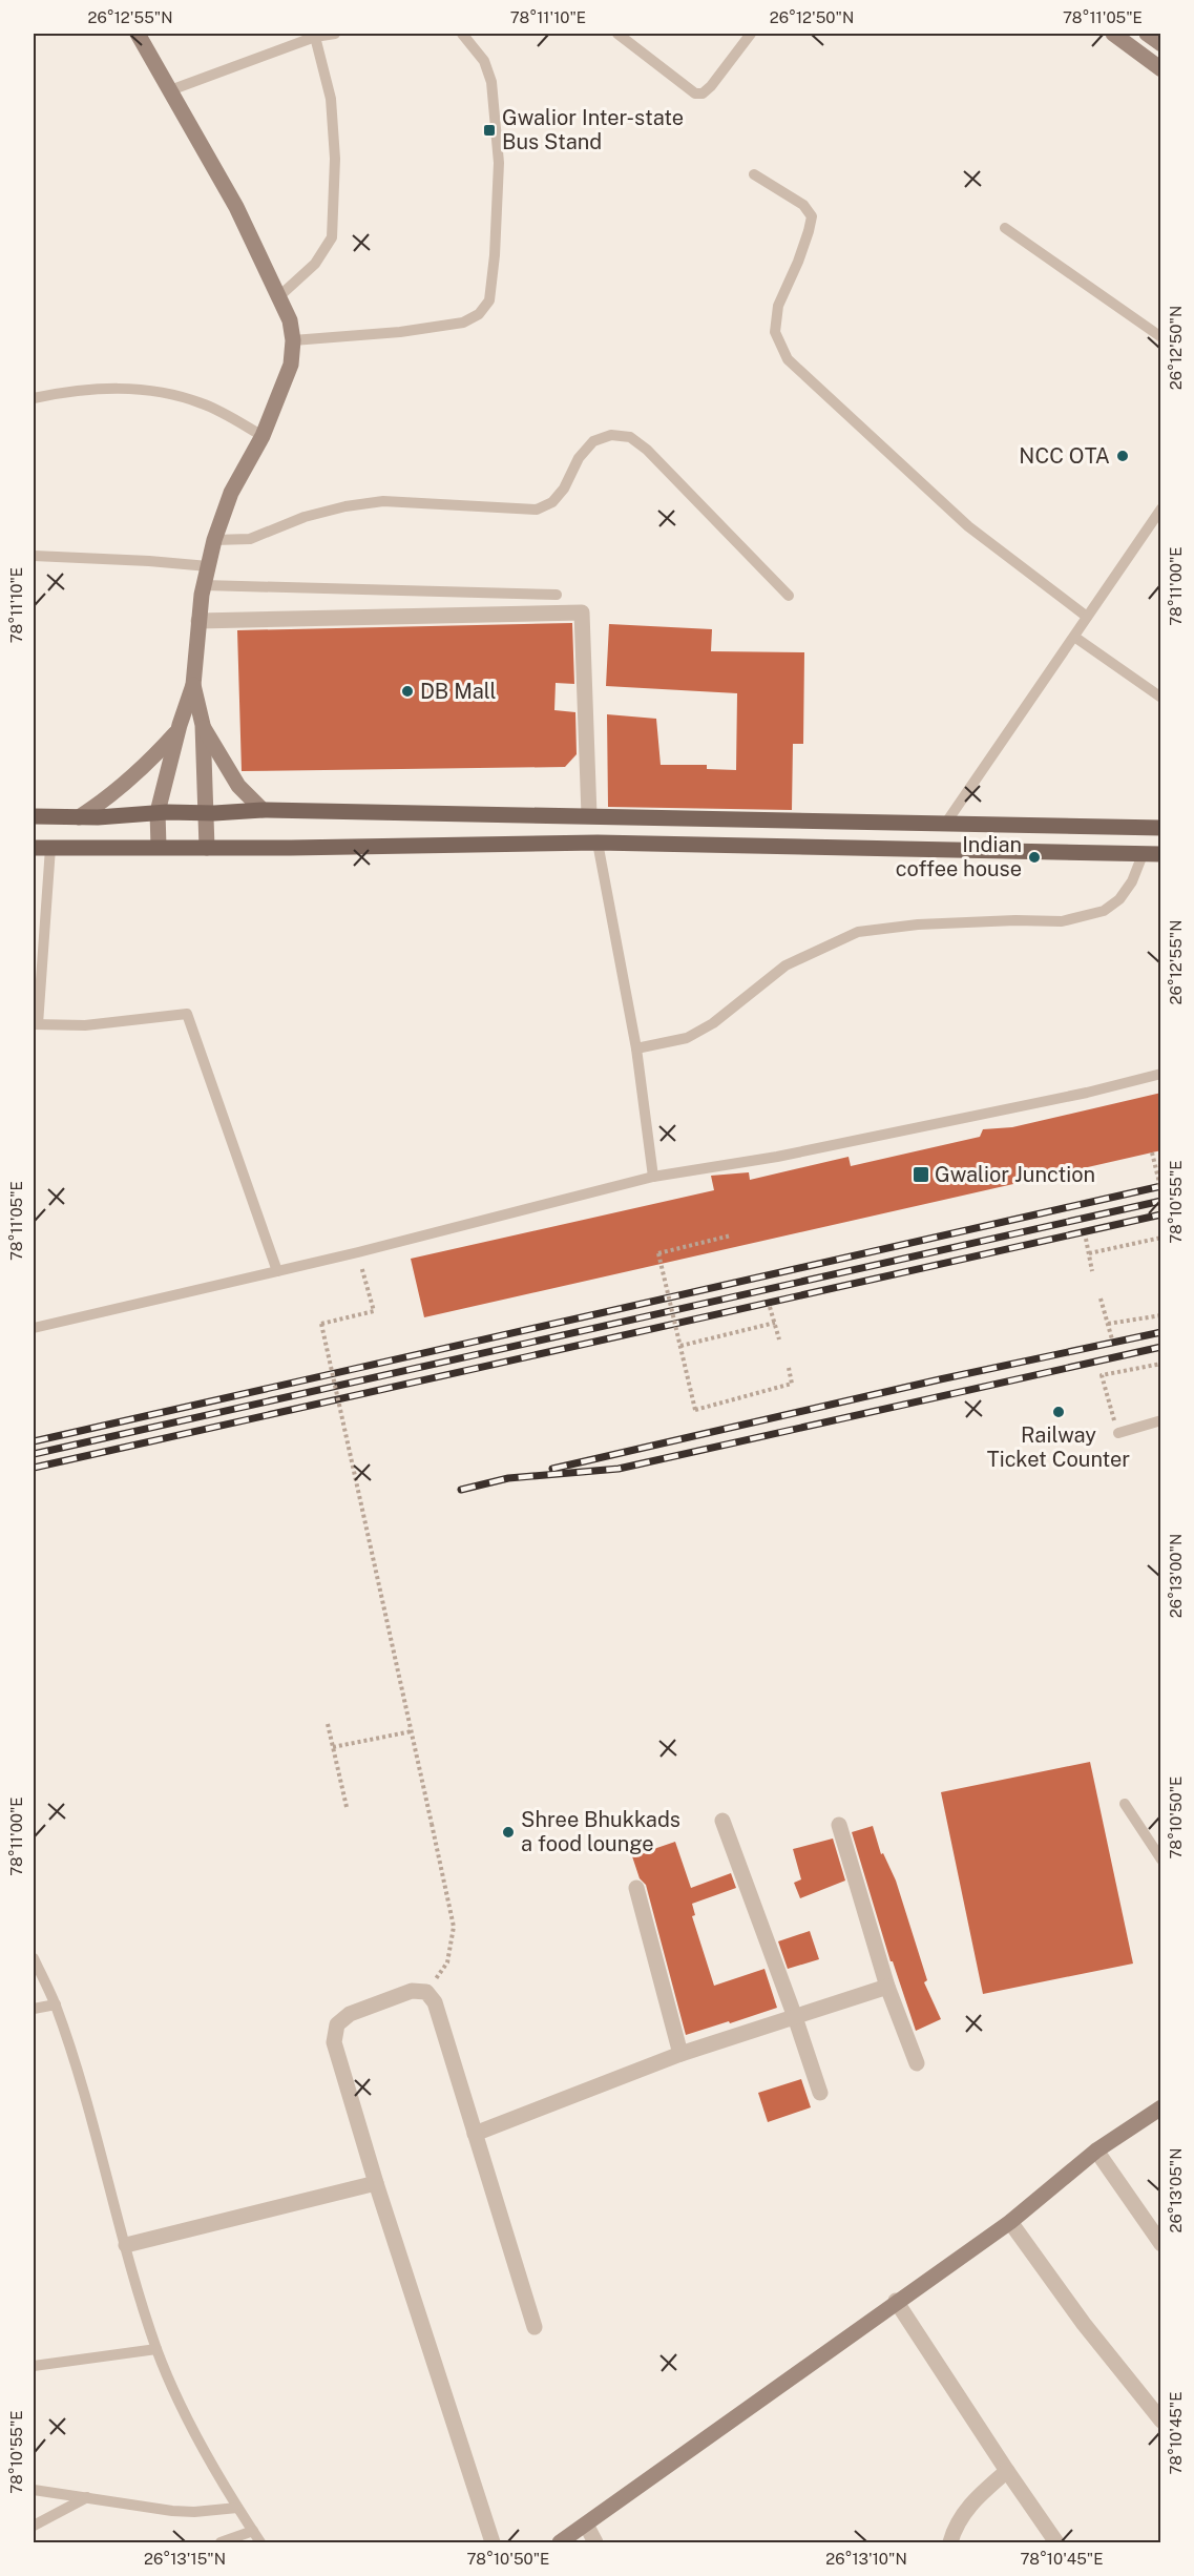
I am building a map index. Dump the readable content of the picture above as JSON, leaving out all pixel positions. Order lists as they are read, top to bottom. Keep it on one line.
{"places":{"transit":["Gwalior Inter-state Bus Stand","Gwalior Junction"],"other":["NCC OTA","DB Mall","Indian coffee house","Railway Ticket Counter","Shree Bhukkads a food lounge"]},"coordinates":["26°12'55\"N","78°11'10\"E","26°12'50\"N","78°11'05\"E","78°11'00\"E","78°10'55\"E","26°13'00\"N","78°10'50\"E","26°13'05\"N","78°10'45\"E","26°13'15\"N","26°13'10\"N"]}
